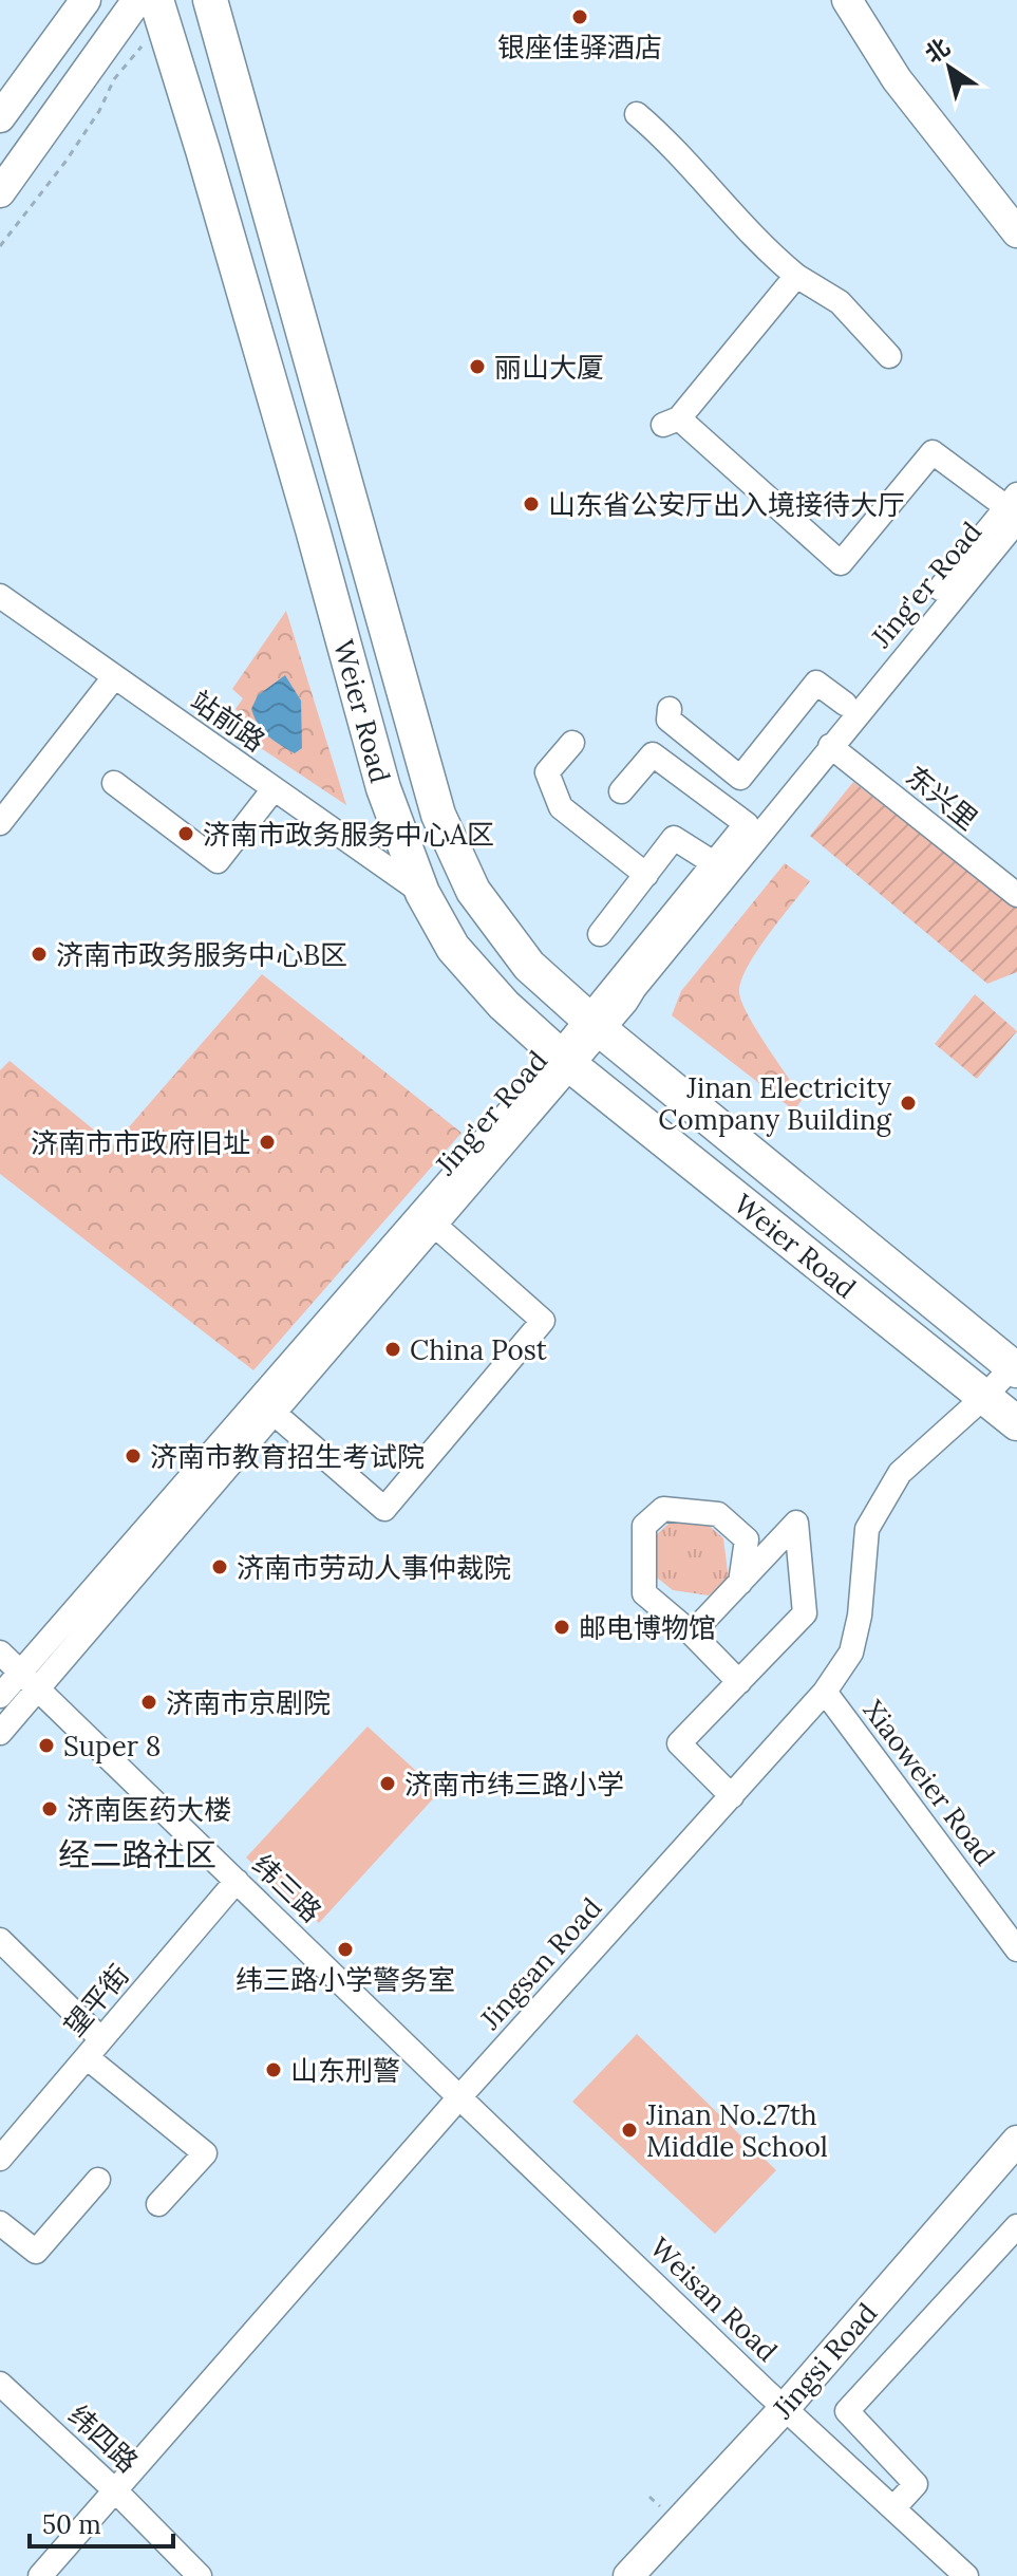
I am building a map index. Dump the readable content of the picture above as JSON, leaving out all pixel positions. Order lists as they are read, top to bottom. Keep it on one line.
{"streets":{"highway":["Weier Road"],"main road":["Jingsi Road"],"street":["Jing'er Road","站前路","东兴里","Xiaoweier Road","纬三路","Jingsan Road","望平街","Weisan Road","纬四路"]},"crossings":[["Jing'er Road","Weier Road"],["Jing'er Road","东兴里"],["Jing'er Road","纬三路"],["Weier Road","站前路"],["Weier Road","Jingsan Road"],["Xiaoweier Road","Jingsan Road"],["纬三路","Jingsan Road"],["纬三路","望平街"],["纬三路","Weisan Road"],["Jingsan Road","Weisan Road"],["Jingsan Road","纬四路"],["Weisan Road","Jingsi Road"]],"districts":["经二路社区"],"places":["银座佳驿酒店","丽山大厦","山东省公安厅出入境接待大厅","济南市政务服务中心A区","济南市政务服务中心B区","Jinan Electricity Company Building","济南市市政府旧址","China Post","济南市教育招生考试院","济南市劳动人事仲裁院","邮电博物馆","济南市京剧院","Super 8","济南市纬三路小学","济南医药大楼","纬三路小学警务室","山东刑警","Jinan No.27th Middle School"],"scale_bar":"50 m","north":"top left"}
